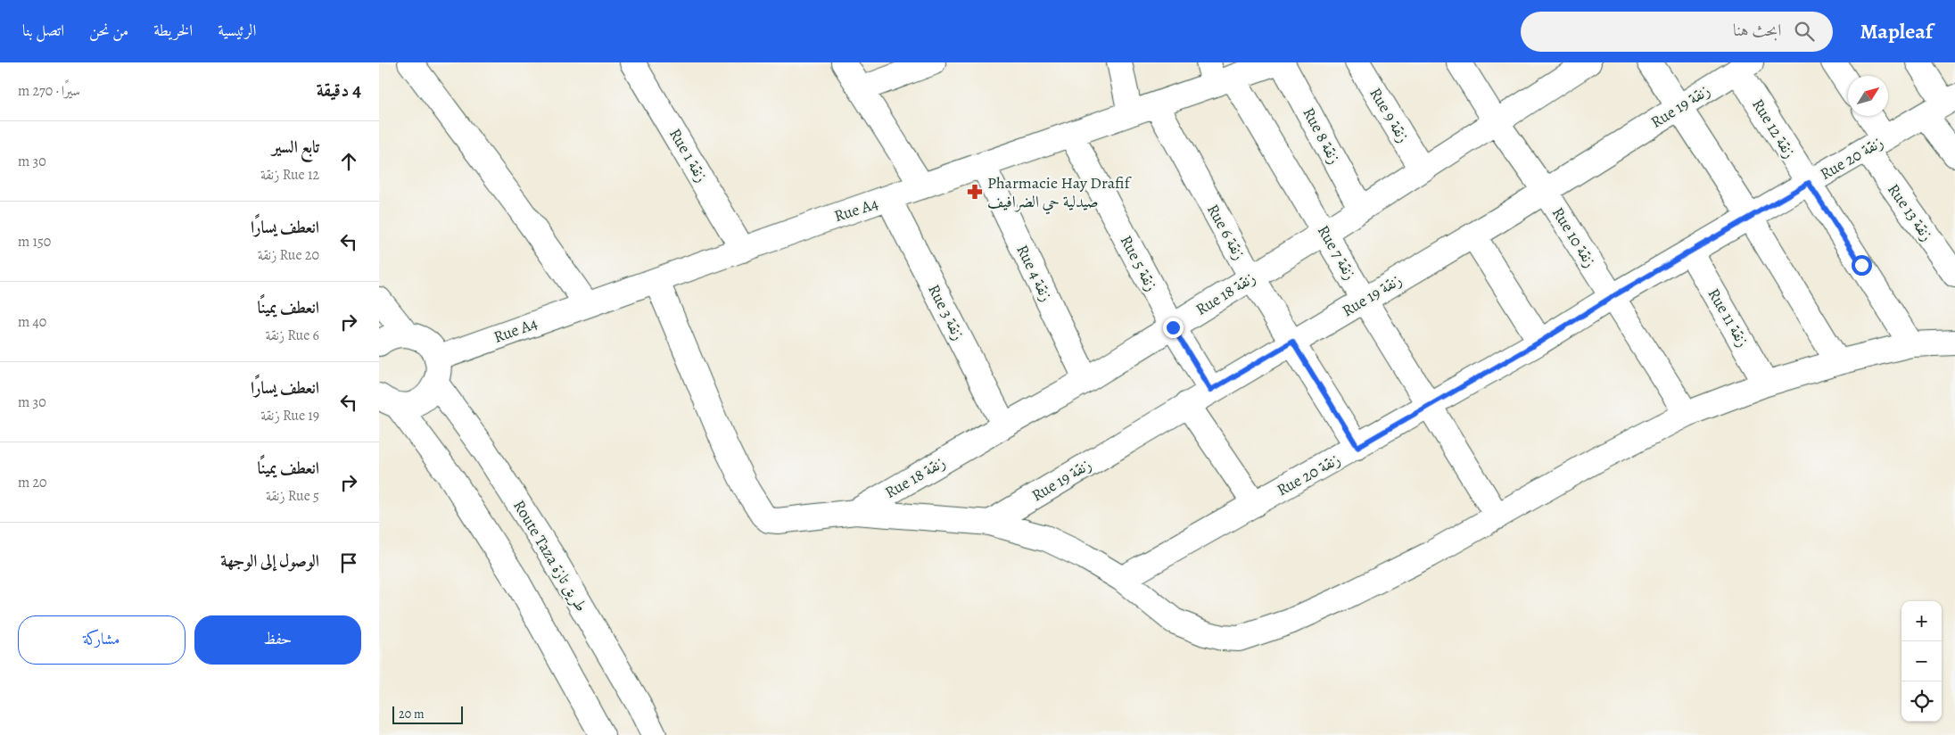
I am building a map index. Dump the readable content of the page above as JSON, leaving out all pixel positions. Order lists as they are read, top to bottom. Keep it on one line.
{"streets":{"main road":["Rue 19 زنقة","Rue 9 زنقة","Rue 12 زنقة","Rue 8 زنقة","Rue 1 زنقة","Rue 20 زنقة","Rue A4","Rue 13 زنقة","Rue 6 زنقة","Rue 10 زنقة","Rue 7 زنقة","Rue 5 زنقة","Rue 4 زنقة","Rue 18 زنقة","Rue 3 زنقة","Rue 11 زنقة","Route Taza طريق تازة"]},"crossings":[["Rue 19 زنقة","Rue 12 زنقة"],["Rue 19 زنقة","Rue 6 زنقة"],["Rue 19 زنقة","Rue 10 زنقة"],["Rue 19 زنقة","Rue 7 زنقة"],["Rue 19 زنقة","Rue 5 زنقة"],["Rue 9 زنقة","Rue 18 زنقة"],["Rue 12 زنقة","Rue 20 زنقة"],["Rue 8 زنقة","Rue 18 زنقة"],["Rue 1 زنقة","Rue A4"],["Rue 20 زنقة","Rue 13 زنقة"],["Rue 20 زنقة","Rue 6 زنقة"],["Rue 20 زنقة","Rue 10 زنقة"],["Rue 20 زنقة","Rue 7 زنقة"],["Rue 20 زنقة","Rue 11 زنقة"],["Rue A4","Rue 6 زنقة"],["Rue A4","Rue 7 زنقة"],["Rue A4","Rue 5 زنقة"],["Rue A4","Rue 4 زنقة"],["Rue A4","Rue 3 زنقة"],["Rue 6 زنقة","Rue 18 زنقة"],["Rue 10 زنقة","Rue 18 زنقة"],["Rue 7 زنقة","Rue 18 زنقة"],["Rue 5 زنقة","Rue 18 زنقة"],["Rue 4 زنقة","Rue 18 زنقة"],["Rue 18 زنقة","Rue 3 زنقة"]],"places":{"pharmacy":["Pharmacie Hay Drafif صيدلية حي الضرافيف"]},"scale_bar":"20 m","north":"top right","page":{"header":"Mapleaf","search":"ابحث هنا","nav":["الرئيسية","الخريطة","من نحن","اتصل بنا"],"heading":["4 دقيقة","سيرًا · 270 m"],"list":[["تابع السير","Rue 12 زنقة","30 m"],["انعطف يسارًا","Rue 20 زنقة","150 m"],["انعطف يمينًا","Rue 6 زنقة","40 m"],["انعطف يسارًا","Rue 19 زنقة","30 m"],["انعطف يمينًا","Rue 5 زنقة","20 m"],"الوصول إلى الوجهة"],"map_buttons":["+","−"],"buttons":["حفظ","مشاركة"],"scale":"20 m"}}
